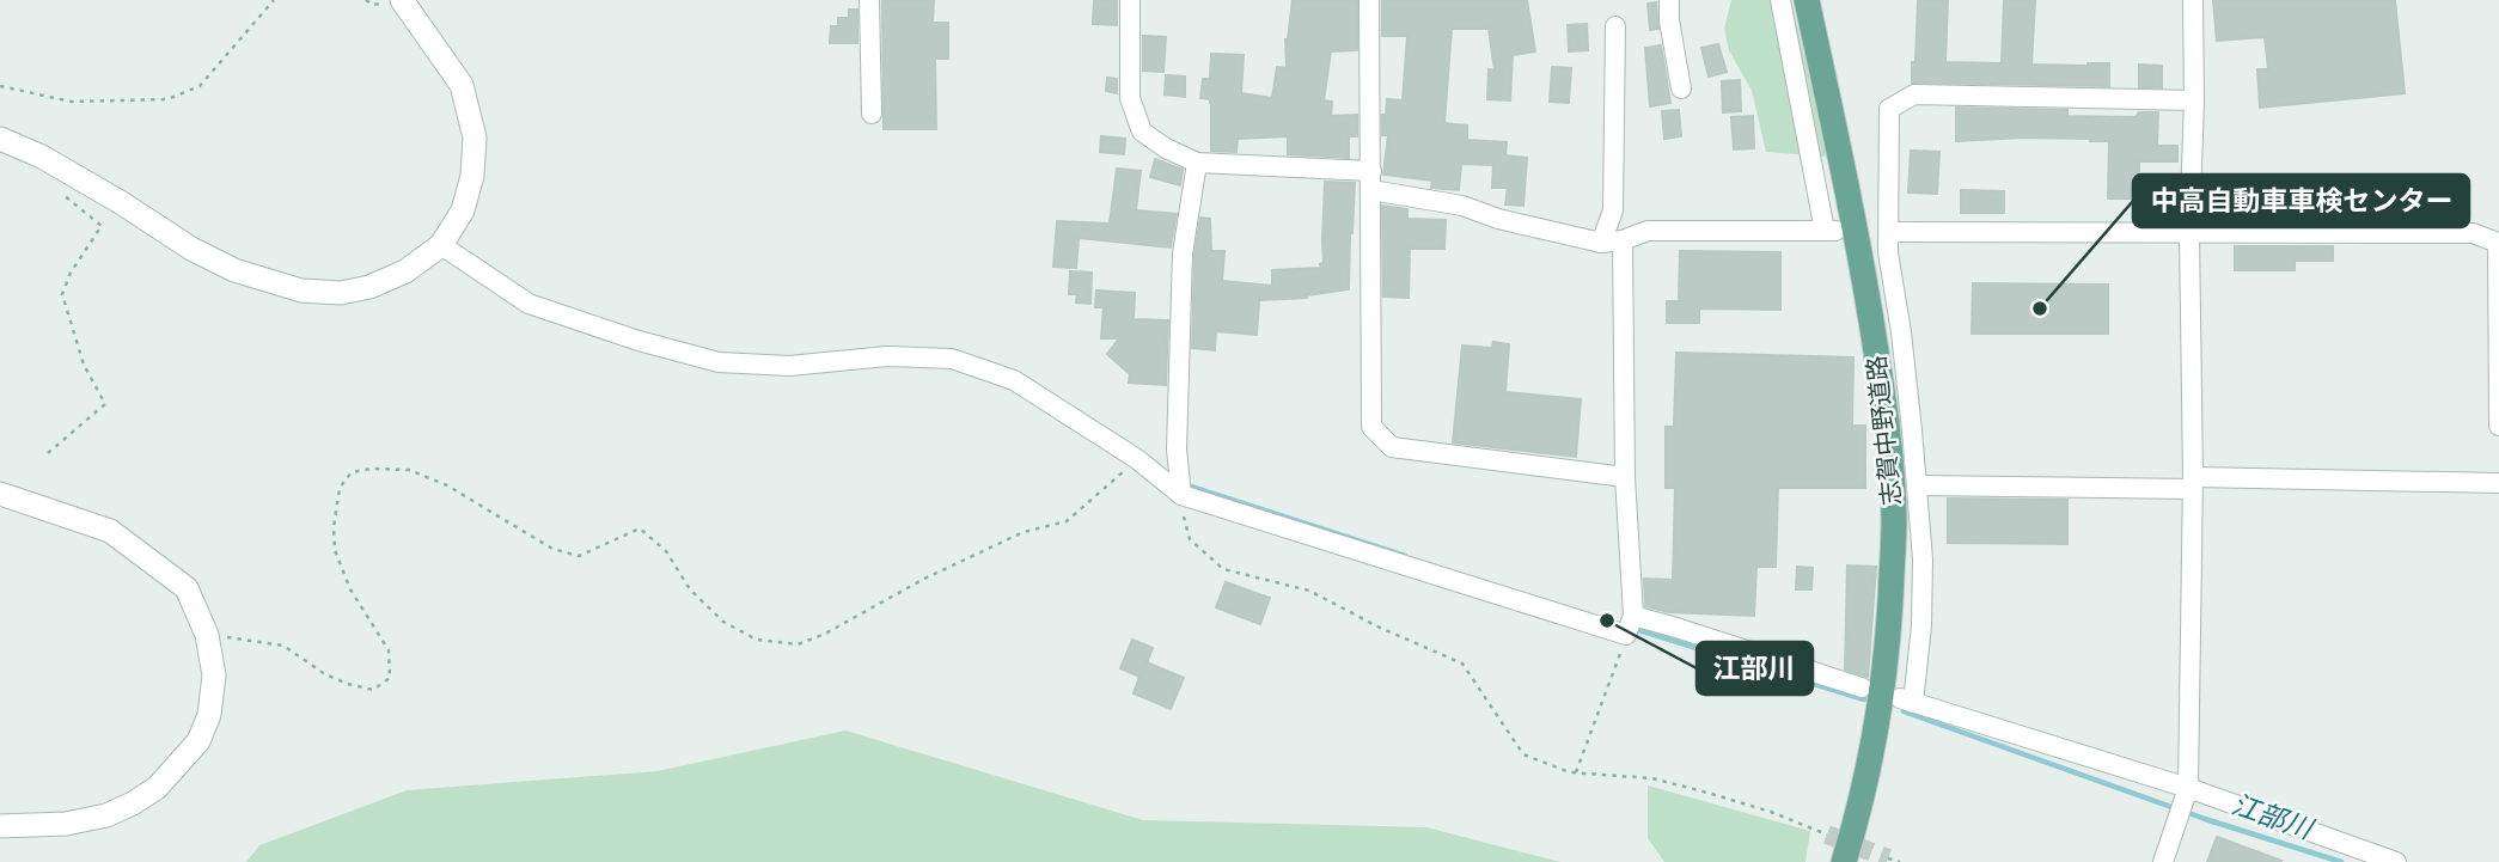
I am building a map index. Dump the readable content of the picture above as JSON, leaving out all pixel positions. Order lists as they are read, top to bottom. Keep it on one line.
{"streets":{"main road":["志賀中野道路"]},"water":["江部川"],"places":["中高自動車車検センター","江部川"]}
